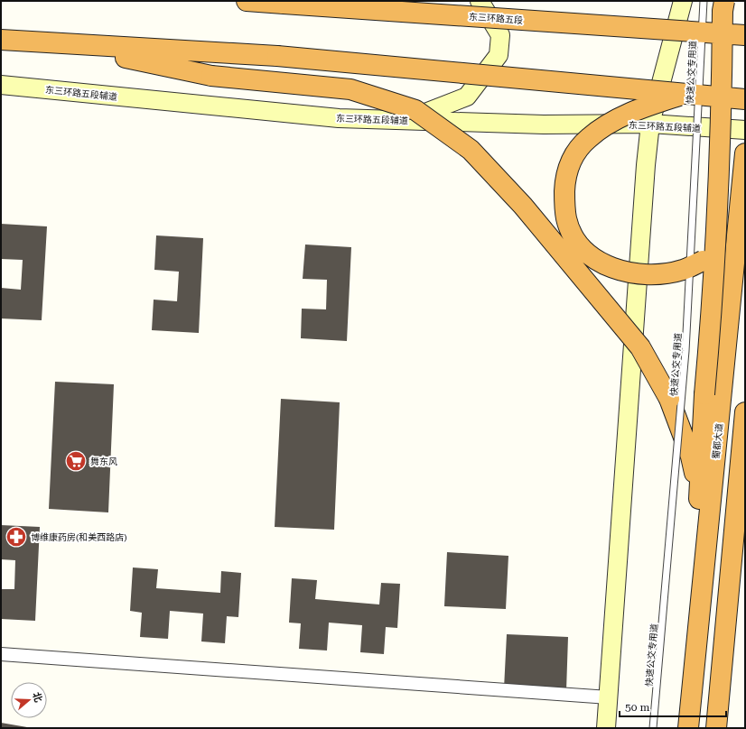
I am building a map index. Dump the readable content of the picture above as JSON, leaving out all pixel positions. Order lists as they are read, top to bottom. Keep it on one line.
{"streets":{"highway":["东三环路五段","蜀都大道"],"main road":["东三环路五段辅道"],"lane":["快速公交专用道"]},"places":{"supermarket":["舞东风"],"pharmacy":["博维康药房(和美西路店)"]},"scale_bar":"50 m","north":"right"}
